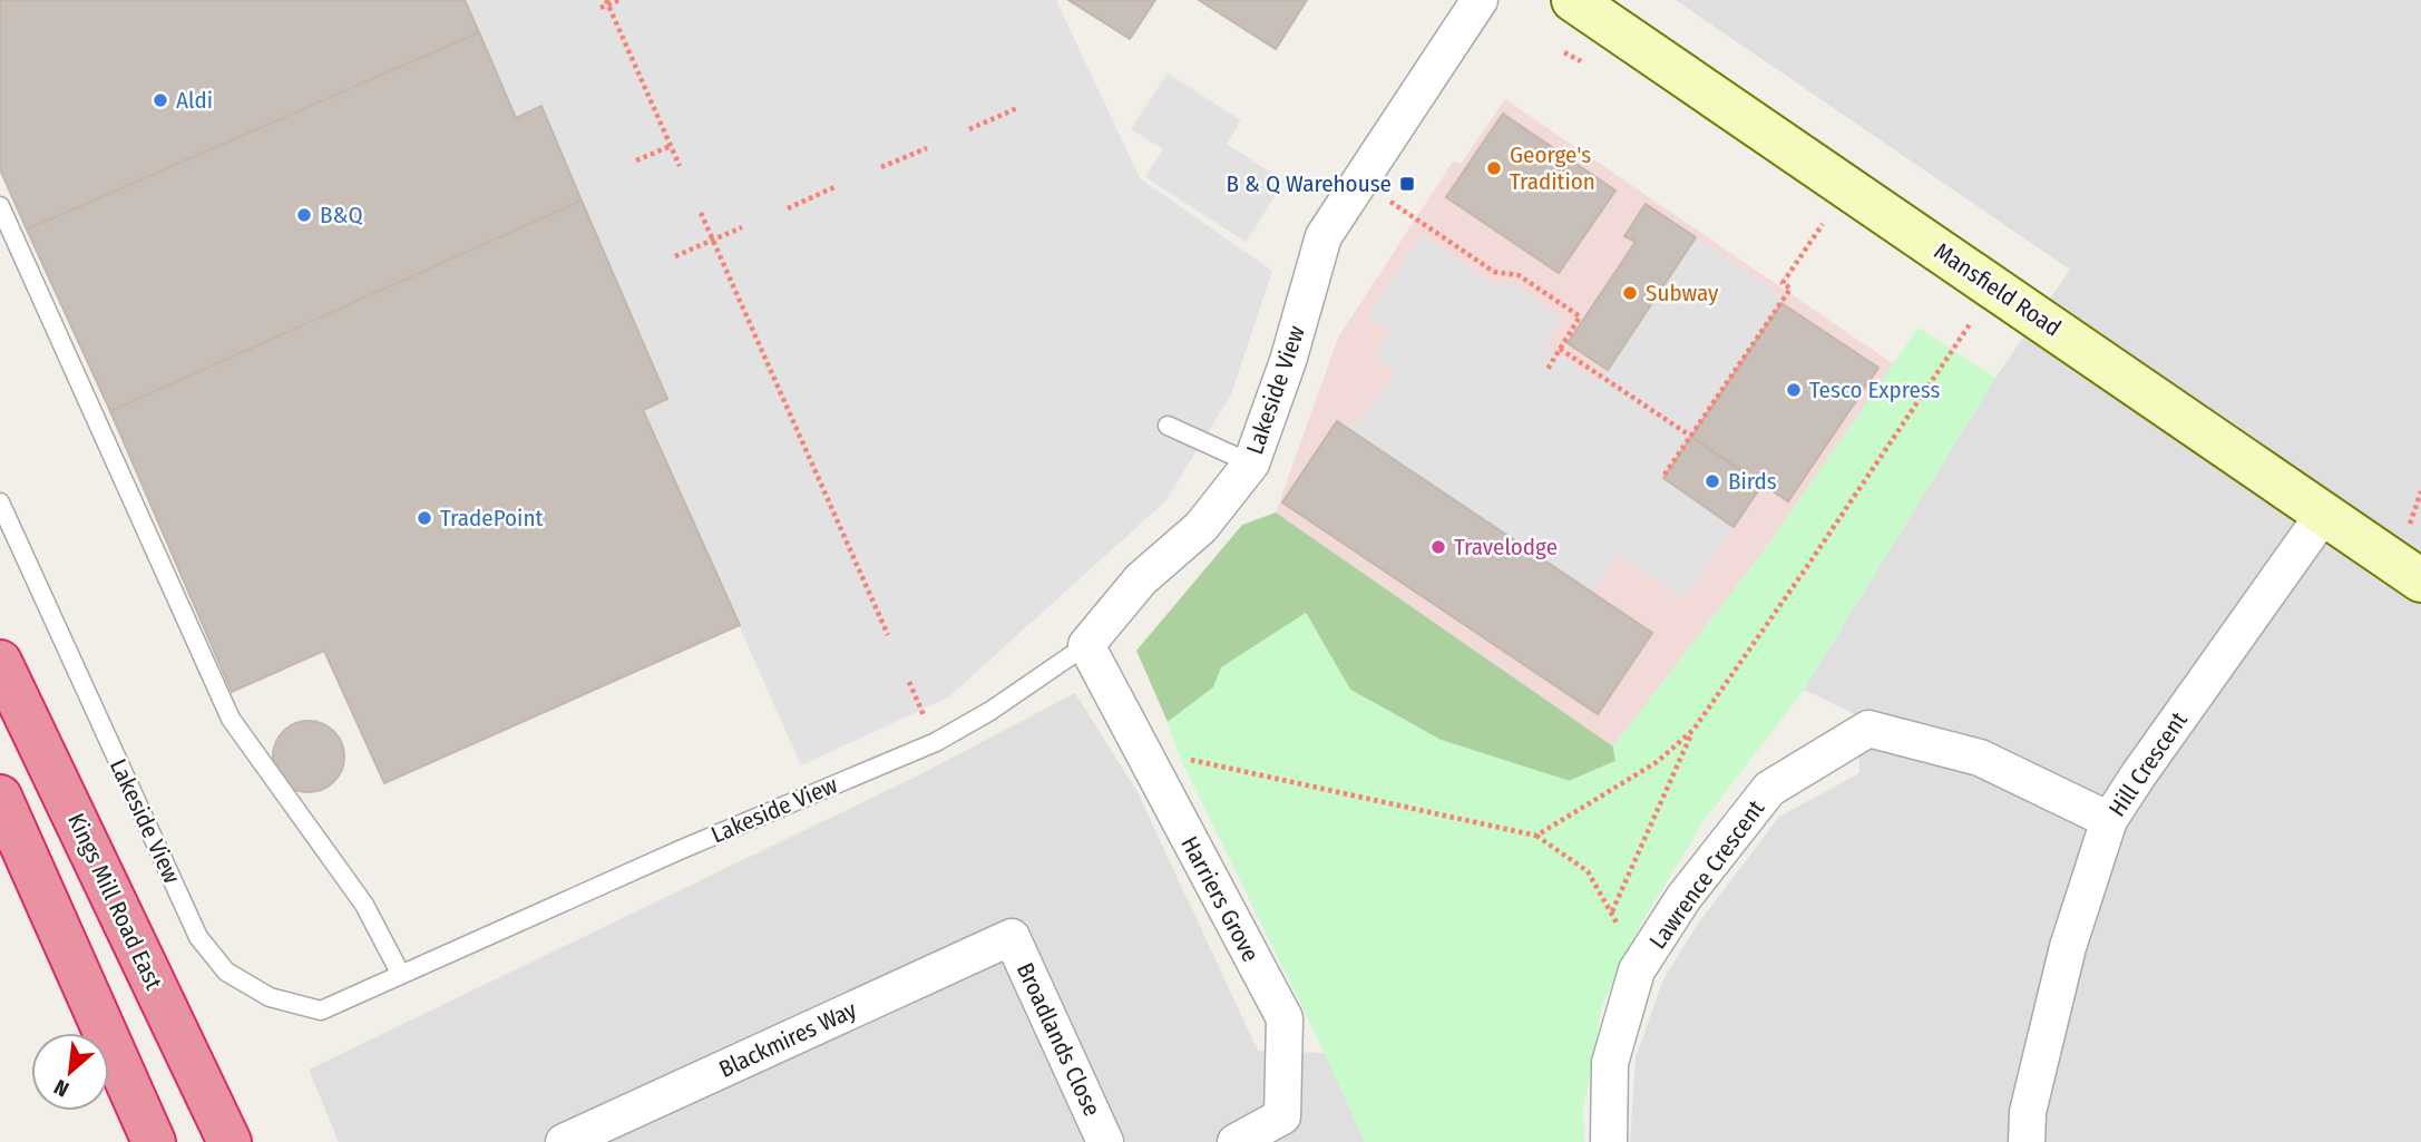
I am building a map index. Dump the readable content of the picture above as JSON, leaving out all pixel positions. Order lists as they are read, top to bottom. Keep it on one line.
{"streets":{"highway":["Kings Mill Road East"],"main road":["Mansfield Road"],"street":["Lakeside View","Hill Crescent","Lawrence Crescent","Harriers Grove","Blackmires Way","Broadlands Close"]},"crossings":[["Mansfield Road","Hill Crescent"],["Lakeside View","Harriers Grove"],["Hill Crescent","Lawrence Crescent"],["Blackmires Way","Broadlands Close"]],"places":{"other":["Aldi","George's Tradition","B&Q","Subway","Tesco Express","Birds","TradePoint","Travelodge"],"transit":["B & Q Warehouse"]},"north":"bottom left"}
